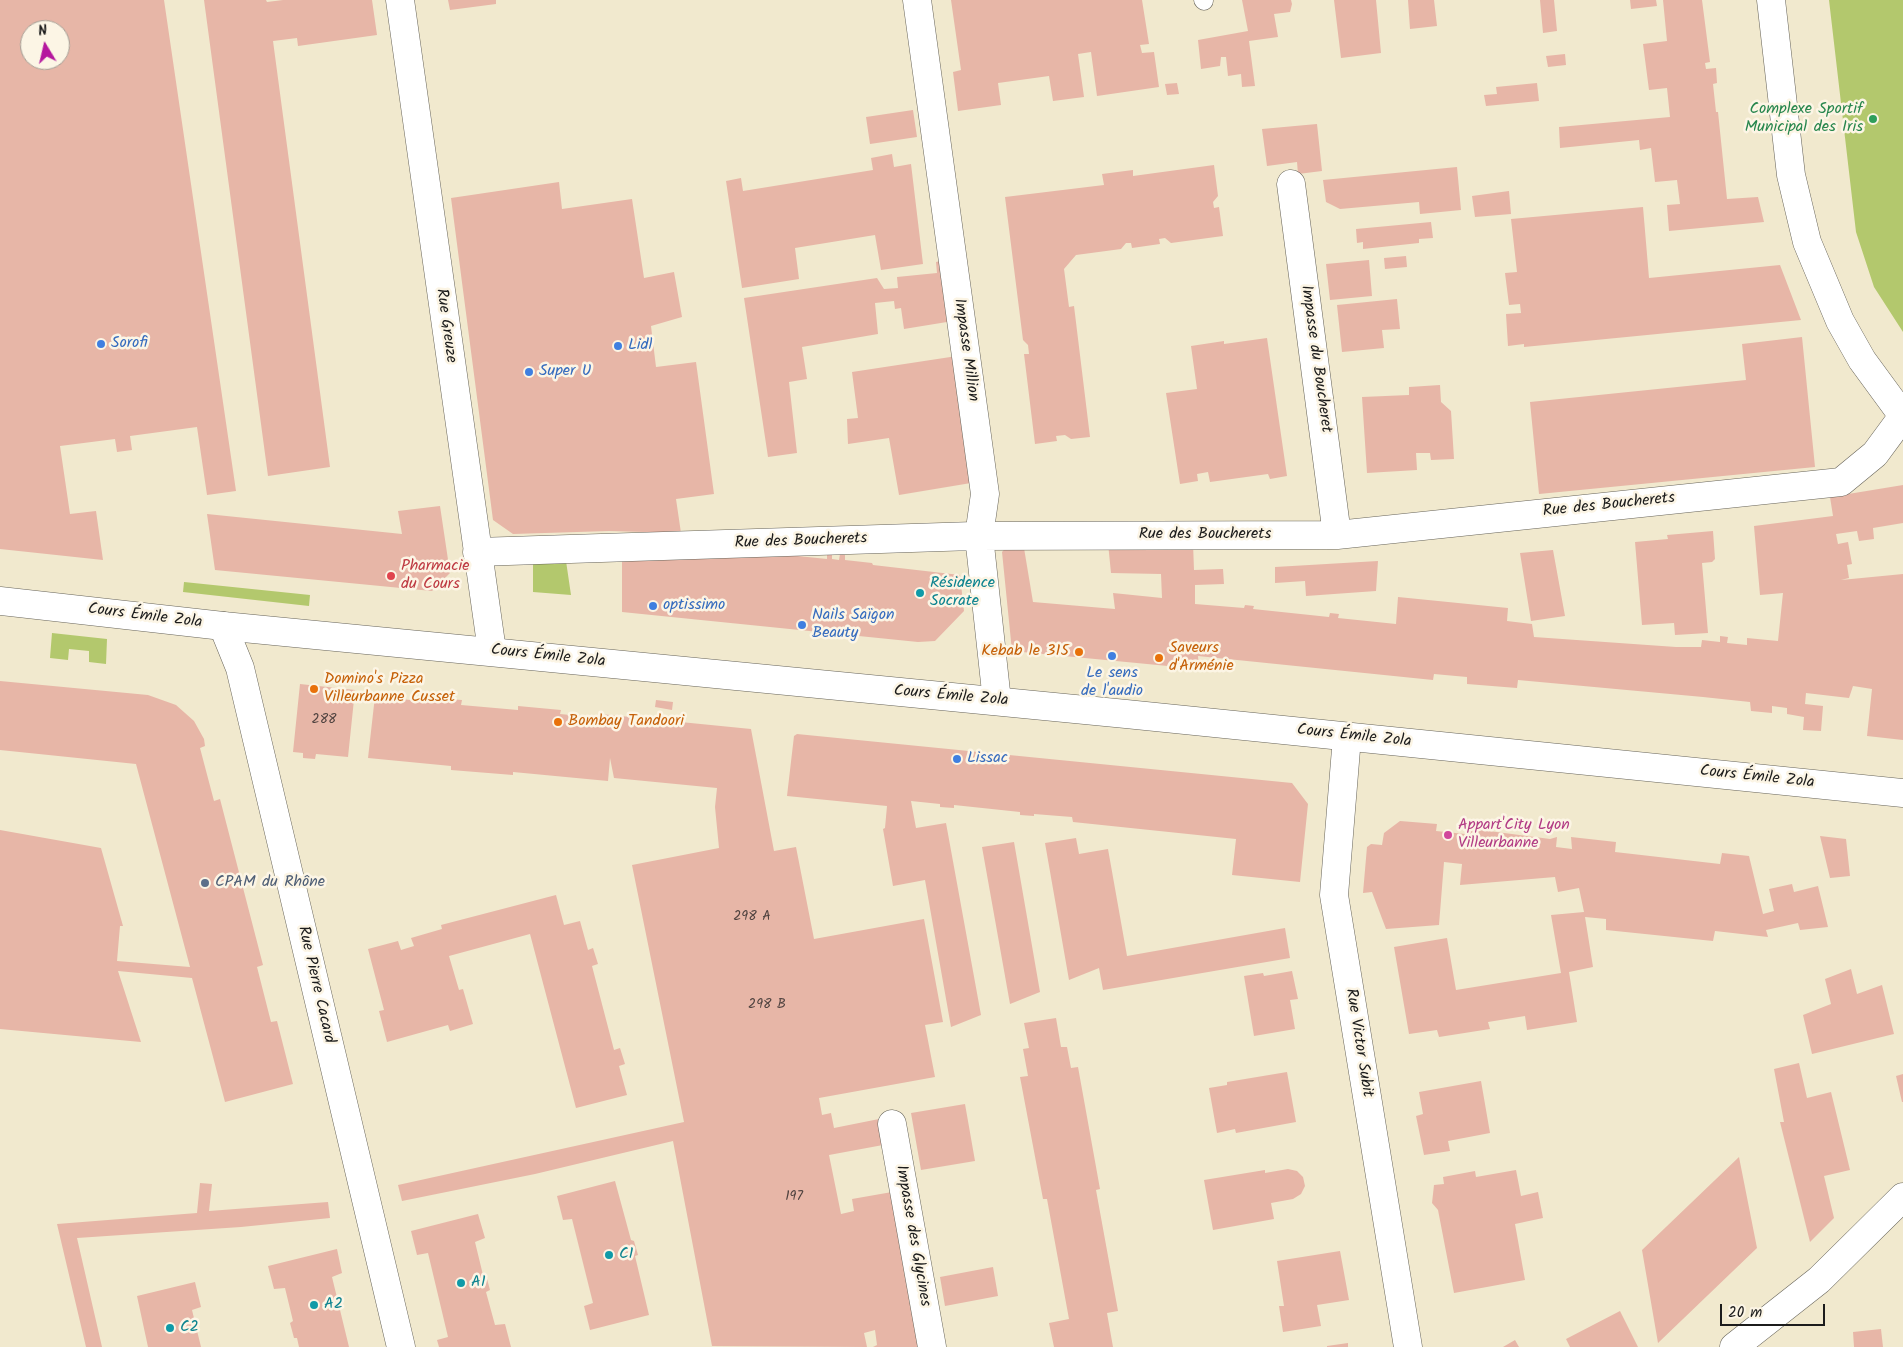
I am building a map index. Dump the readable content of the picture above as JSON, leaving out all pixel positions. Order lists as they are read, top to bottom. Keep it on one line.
{"streets":{"street":["Rue Greuze","Impasse Million","Impasse du Boucheret","Rue des Boucherets","Cours Émile Zola","Rue Pierre Cacard","Rue Victor Subit","Impasse des Glycines"]},"crossings":[["Rue Greuze","Rue des Boucherets"],["Rue Greuze","Cours Émile Zola"],["Impasse Million","Rue des Boucherets"],["Impasse Million","Cours Émile Zola"],["Impasse du Boucheret","Rue des Boucherets"],["Cours Émile Zola","Rue Pierre Cacard"],["Cours Émile Zola","Rue Victor Subit"]],"places":["Complexe Sportif Municipal des Iris","Sorofi","Lidl","Super U","Pharmacie du Cours","Résidence Socrate","optissimo","Nails Saïgon Beauty","Kebab le 315","Le sens de l'audio","Saveurs d'Arménie","Domino's Pizza Villeurbanne Cusset","Bombay Tandoori","Lissac","Appart'City Lyon Villeurbanne","CPAM du Rhône","C1","A1","A2","C2"],"house_numbers":["288","298 A","298 B","197"],"scale_bar":"20 m","north":"top"}
